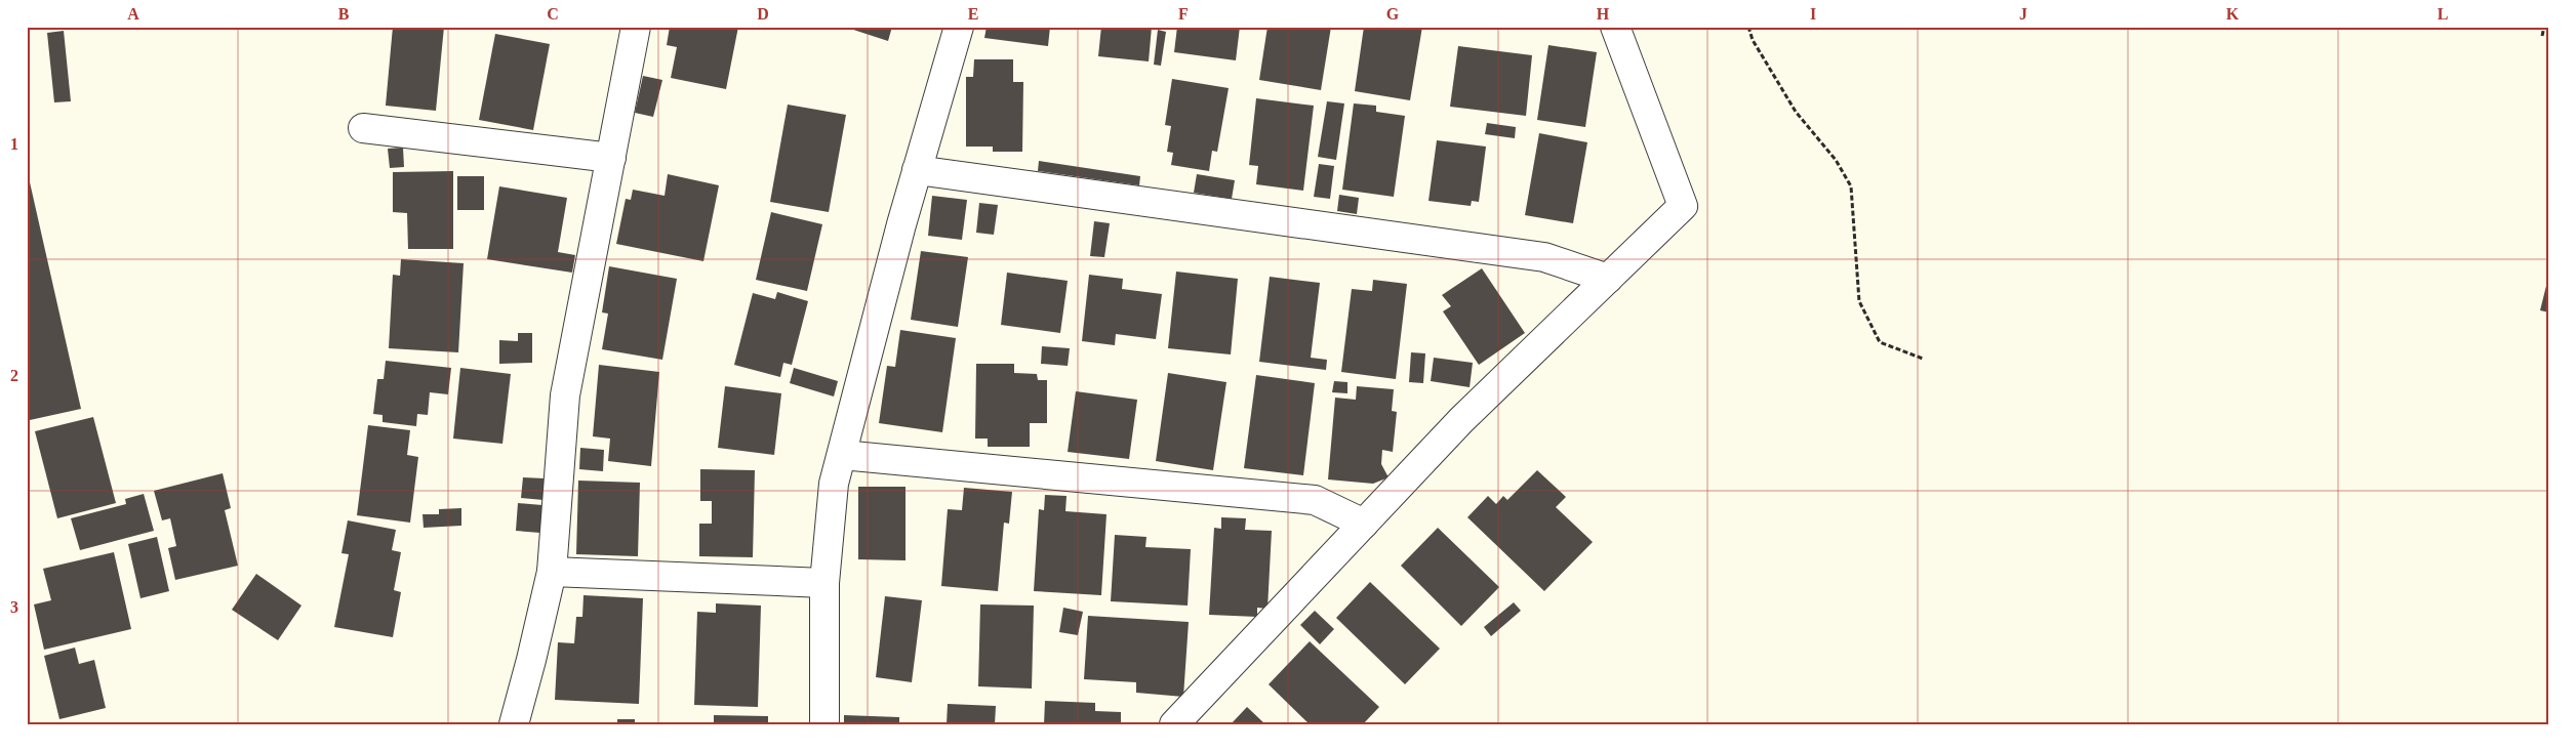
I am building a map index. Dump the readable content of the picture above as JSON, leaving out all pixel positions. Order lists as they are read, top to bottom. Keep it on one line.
{"grid":{"columns":["A","B","C","D","E","F","G","H","I","J","K","L"],"rows":["1","2","3"]}}
